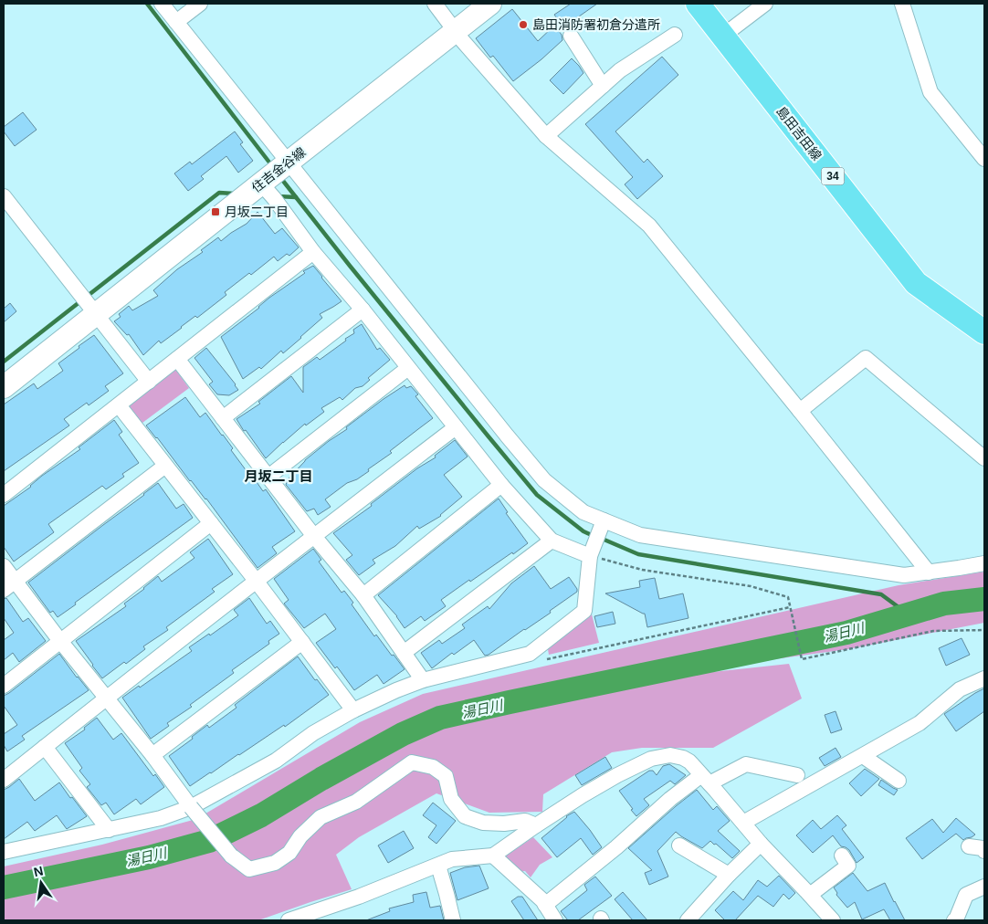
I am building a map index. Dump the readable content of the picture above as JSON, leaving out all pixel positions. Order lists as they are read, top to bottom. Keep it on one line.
{"streets":{"main road":["島田吉田線","住吉金谷線","34"]},"districts":["月坂二丁目"],"water":["湯日川"],"places":{"other":["島田消防署初倉分遣所"],"transit":["月坂二丁目"]},"north":"top"}
